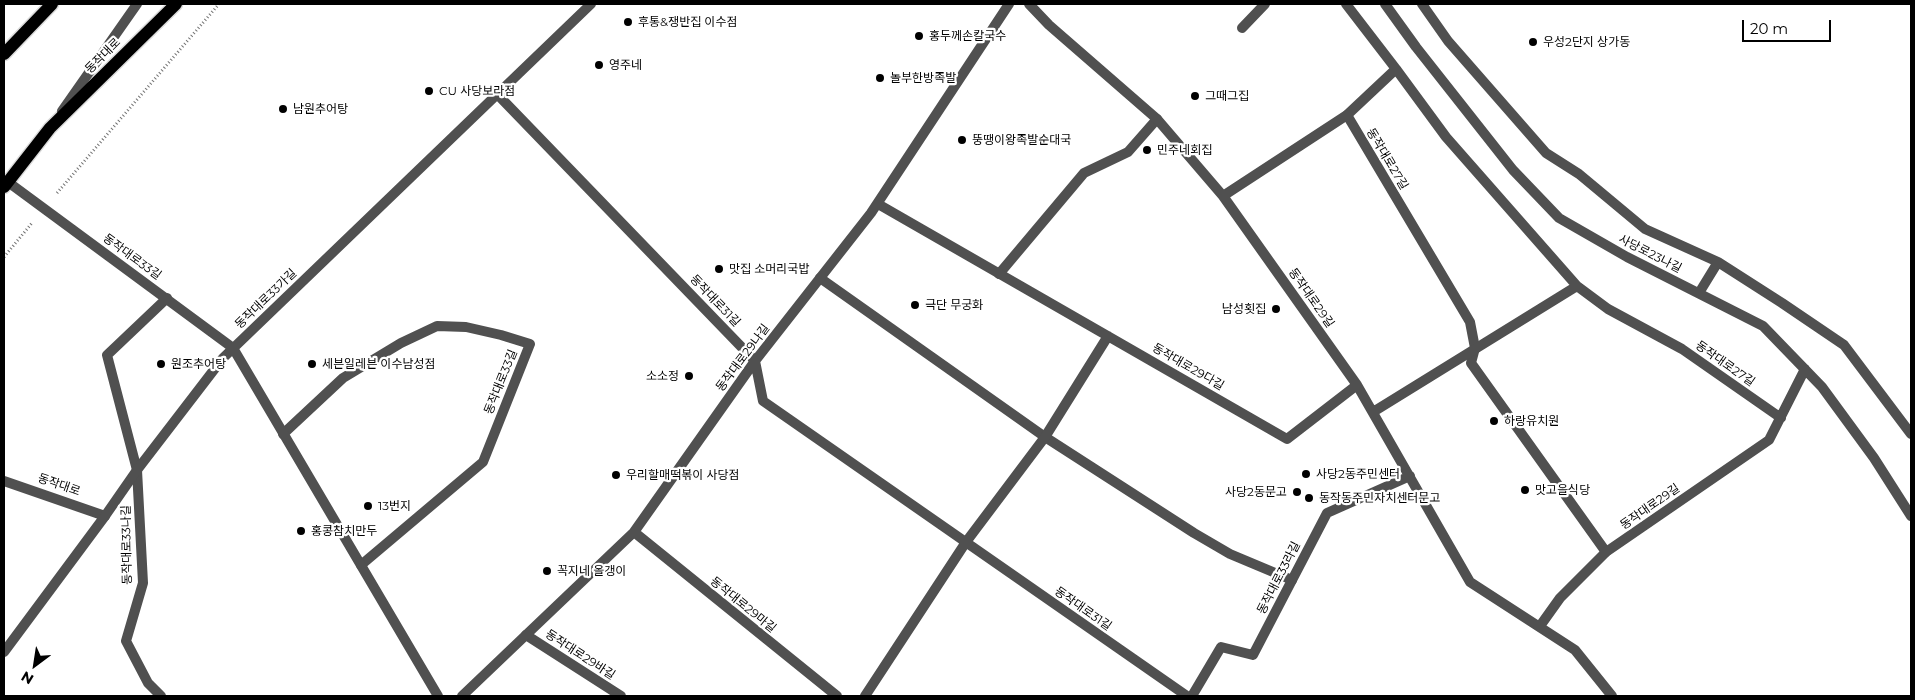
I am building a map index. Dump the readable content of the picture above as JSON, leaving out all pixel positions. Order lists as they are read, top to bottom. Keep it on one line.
{"streets":{"main road":["동작대로"],"street":["동작대로27길","사당로23나길","동작대로33길","동작대로29길","동작대로33가길","동작대로31길","동작대로29나길","동작대로29다길","동작대로33나길","동작대로33라길","동작대로29마길","동작대로29바길"]},"crossings":[["동작대로","동작대로33길"],["동작대로","동작대로33가길"],["동작대로27길","동작대로29길"],["사당로23나길","동작대로29길"],["동작대로33길","동작대로33가길"],["동작대로33길","동작대로33나길"],["동작대로29길","동작대로29다길"],["동작대로29길","동작대로33라길"],["동작대로33가길","동작대로31길"],["동작대로33가길","동작대로33나길"],["동작대로31길","동작대로29나길"],["동작대로29나길","동작대로29다길"],["동작대로29나길","동작대로29마길"],["동작대로29나길","동작대로29바길"]],"places":["후통&쟁반집 이수점","홍두께손칼국수","우성2단지 상가동","영주네","놀부한방족발","CU 사당보라점","그때그집","남원추어탕","뚱땡이왕족발순대국","민주네회집","맛집 소머리국밥","극단 무궁화","남성횟집","원조추어탕","세븐일레븐 이수남성점","소소정","하랑유치원","사당2동주민센터","우리할매떡볶이 사당점","맛고을식당","사당2동문고","동작동주민자치센터문고","13번지","홍콩참치만두","꼭지네 올갱이"],"scale_bar":"20 m","north":"bottom left"}
